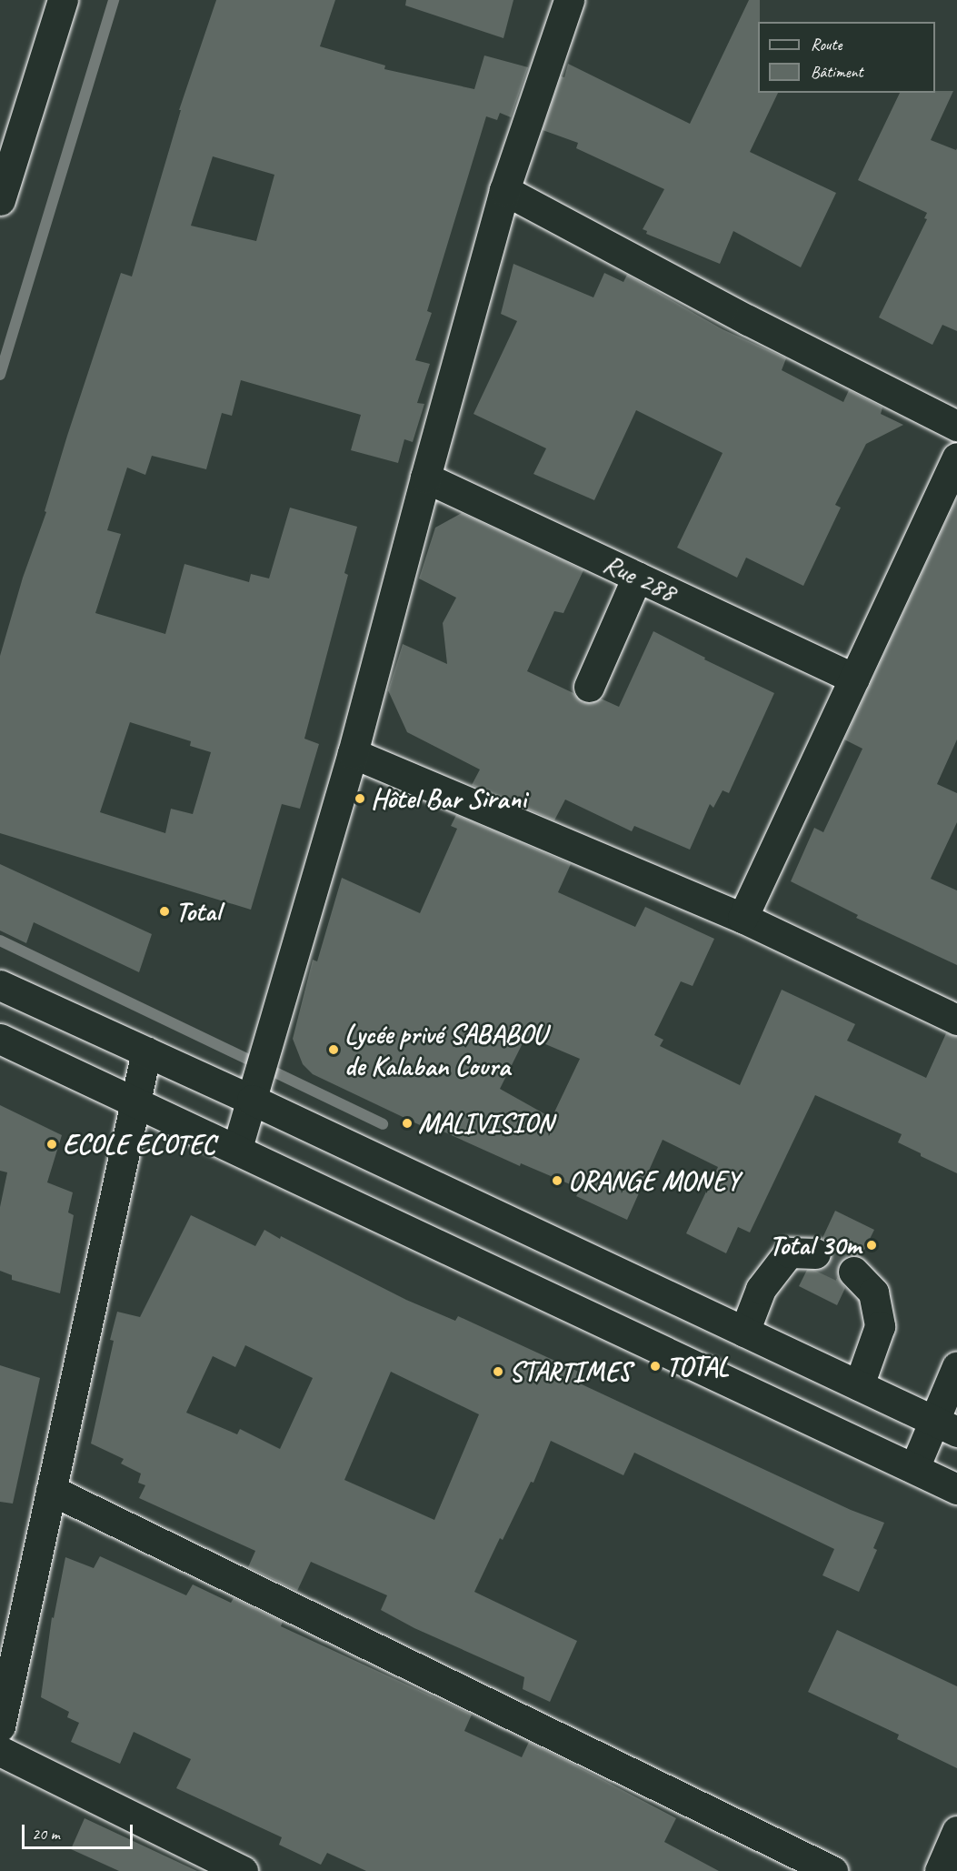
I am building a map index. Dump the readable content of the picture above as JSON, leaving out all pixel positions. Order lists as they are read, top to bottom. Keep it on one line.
{"streets":{"main road":["Rue 288"]},"places":["Hôtel Bar Sirani","Total","Lycée privé SABABOU de Kalaban Coura","MALIVISION","ECOLE ECOTEC","ORANGE MONEY","Total 30m","TOTAL","STARTIMES"],"legend":["Route","Bâtiment"],"scale_bar":"20 m"}
